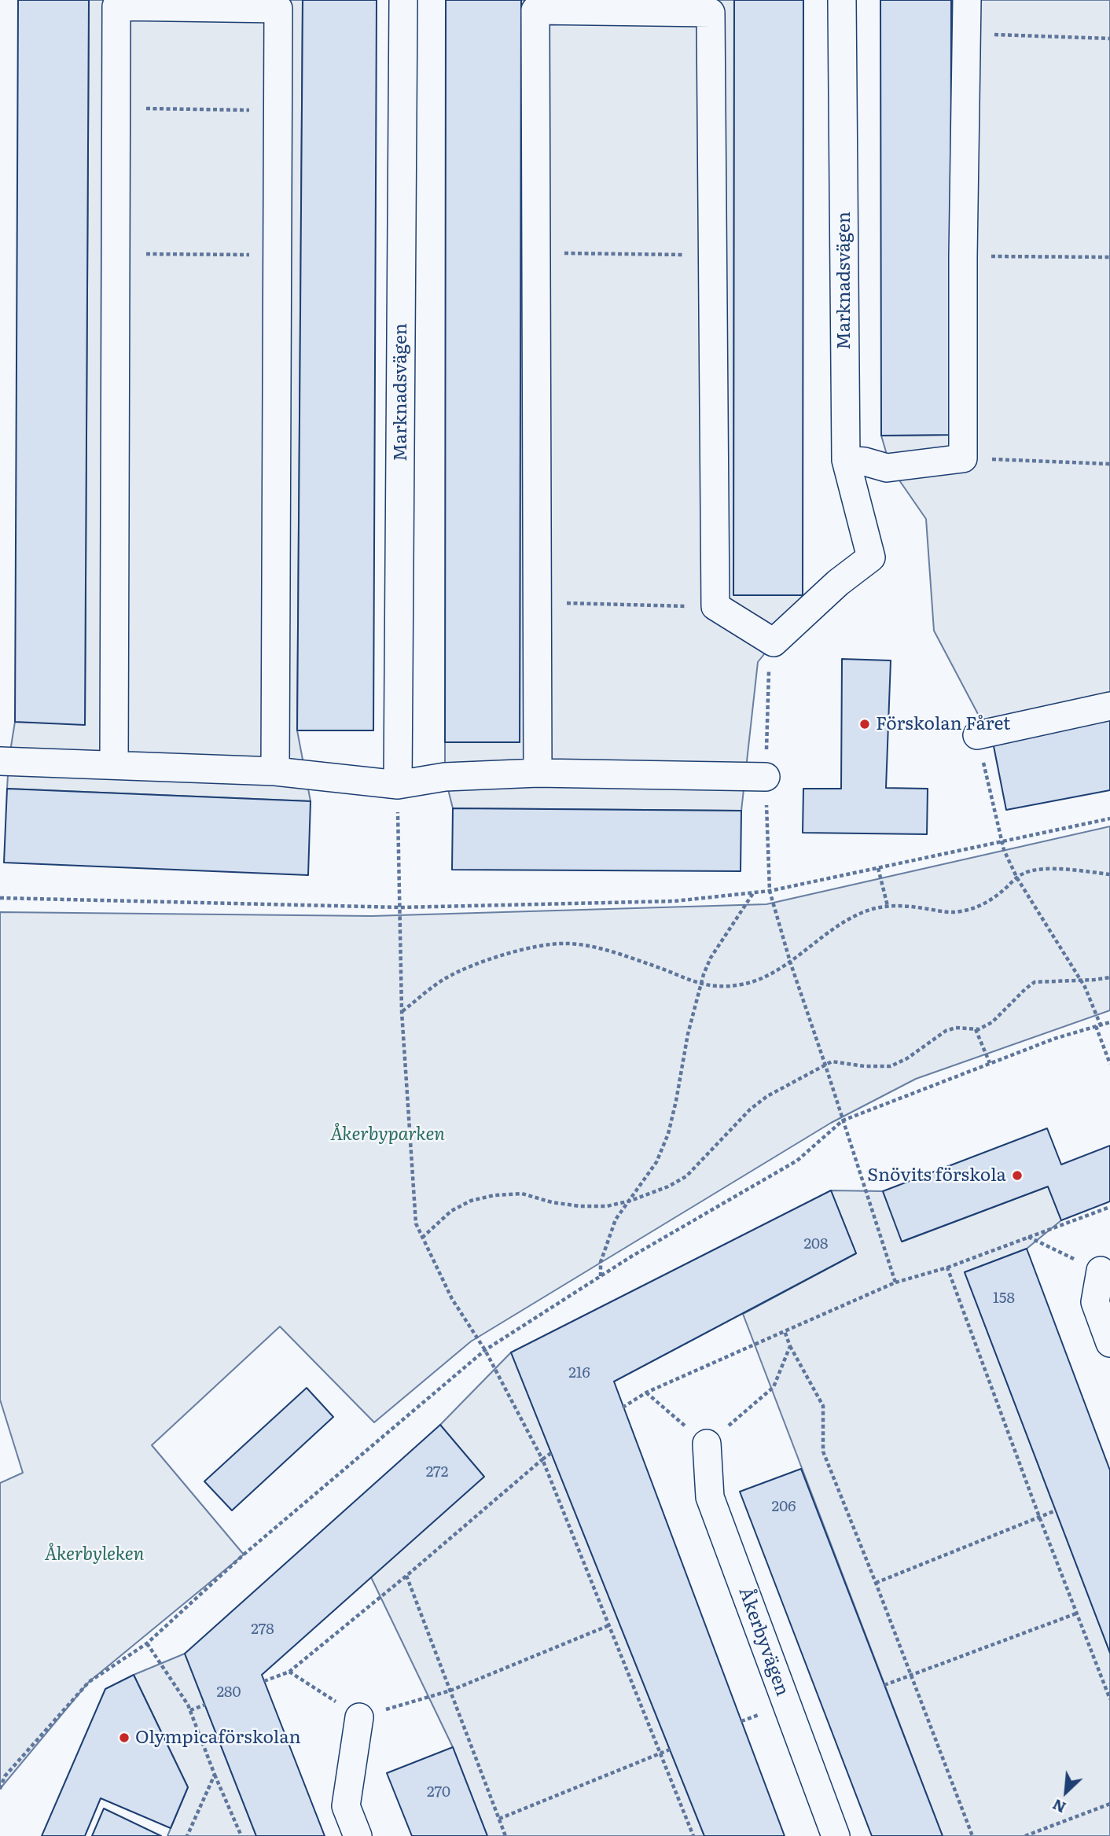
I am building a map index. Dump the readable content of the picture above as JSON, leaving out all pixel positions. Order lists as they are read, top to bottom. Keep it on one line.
{"streets":{"street":["Marknadsvägen","Åkerbyvägen"]},"parks":["Åkerbyparken","Åkerbyleken"],"places":["Förskolan Fåret","Snövits förskola","Olympicaförskolan"],"house_numbers":["208","158","216","272","206","278","280","270"],"north":"bottom left"}
